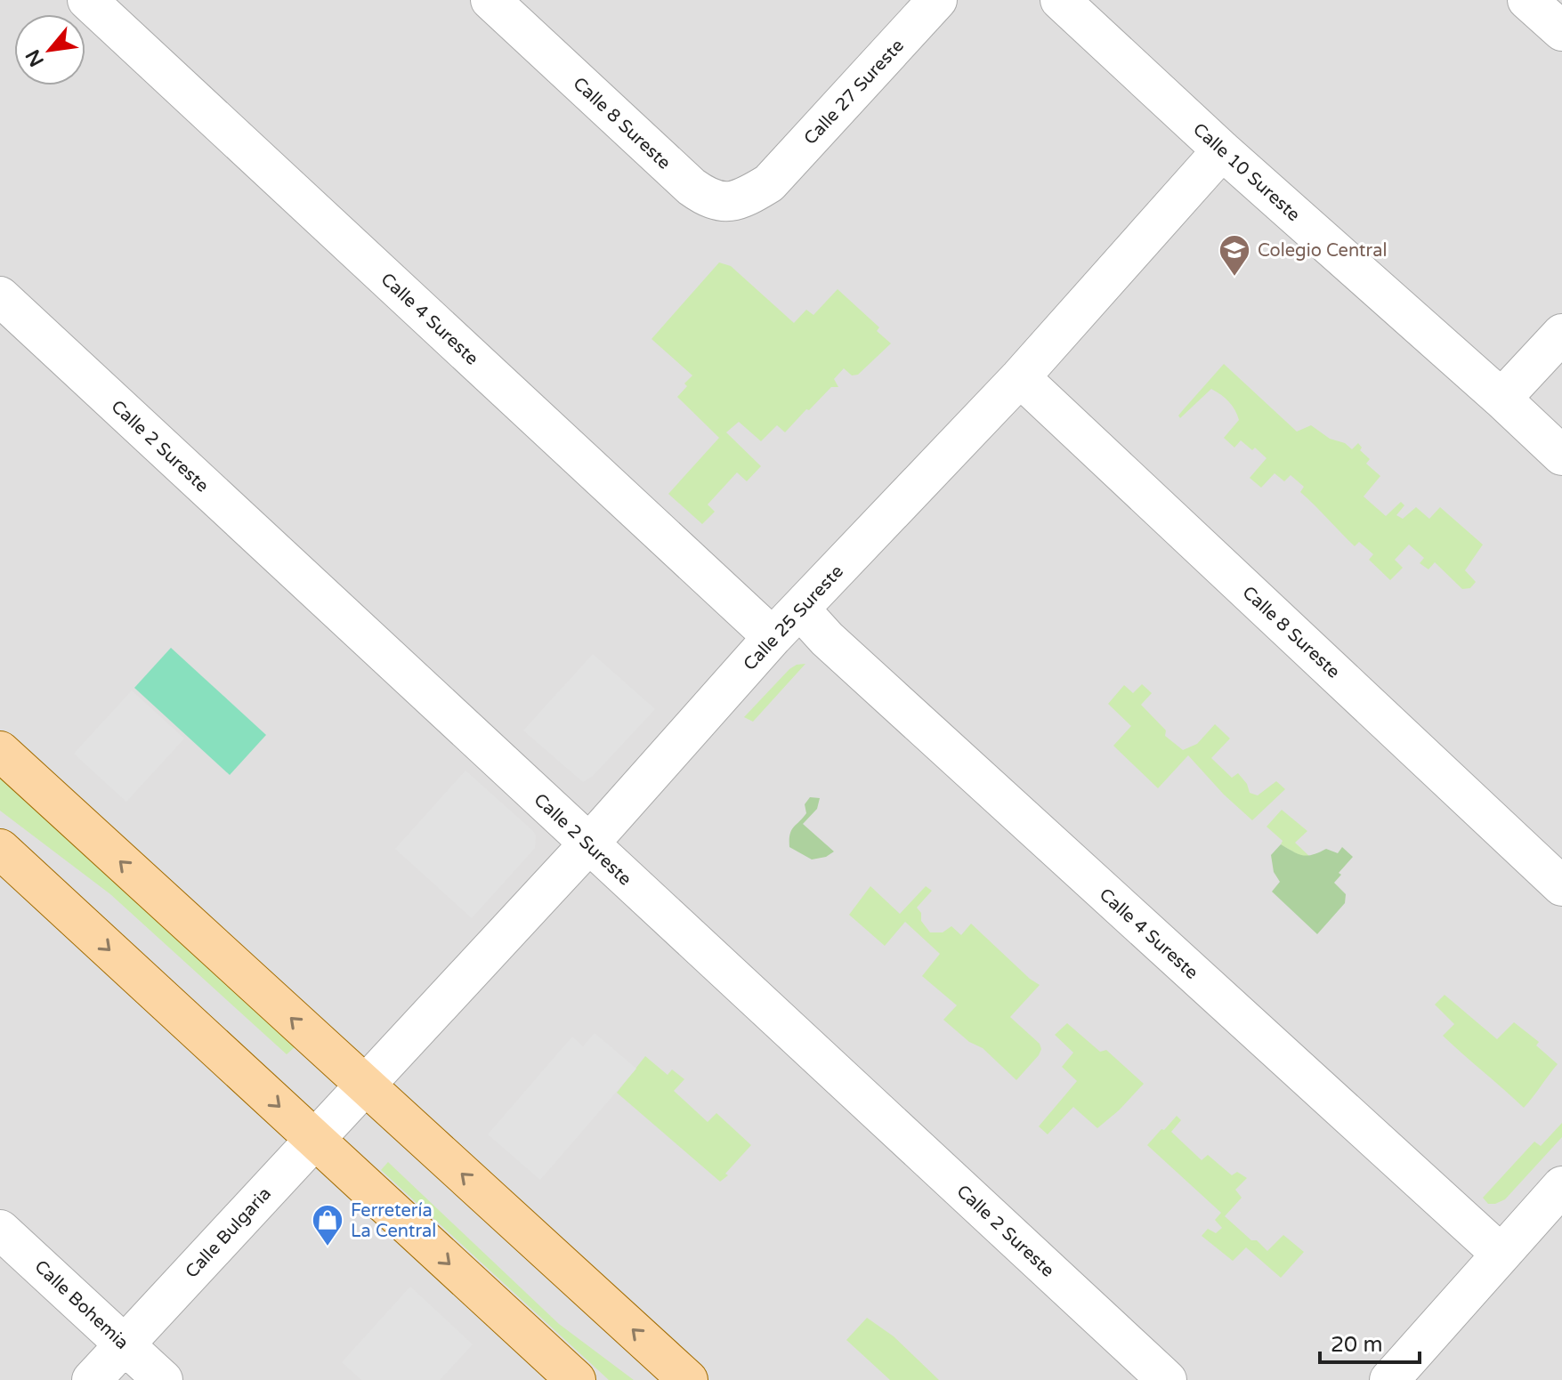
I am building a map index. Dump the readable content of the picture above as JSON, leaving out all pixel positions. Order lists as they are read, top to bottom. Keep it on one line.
{"streets":{"street":["Calle 27 Sureste","Calle 8 Sureste","Calle 10 Sureste","Calle 4 Sureste","Calle 2 Sureste","Calle 25 Sureste","Calle Bulgaria","Calle Bohemia"]},"crossings":[["Calle 27 Sureste","Calle 8 Sureste"],["Calle 8 Sureste","Calle 25 Sureste"],["Calle 10 Sureste","Calle 25 Sureste"],["Calle 4 Sureste","Calle 25 Sureste"],["Calle 2 Sureste","Calle 25 Sureste"],["Calle 25 Sureste","Calle Bulgaria"],["Calle Bulgaria","Calle Bohemia"]],"places":{"school or university":["Colegio Central"],"shop":["Ferretería La Central"]},"scale_bar":"20 m","north":"bottom left"}
